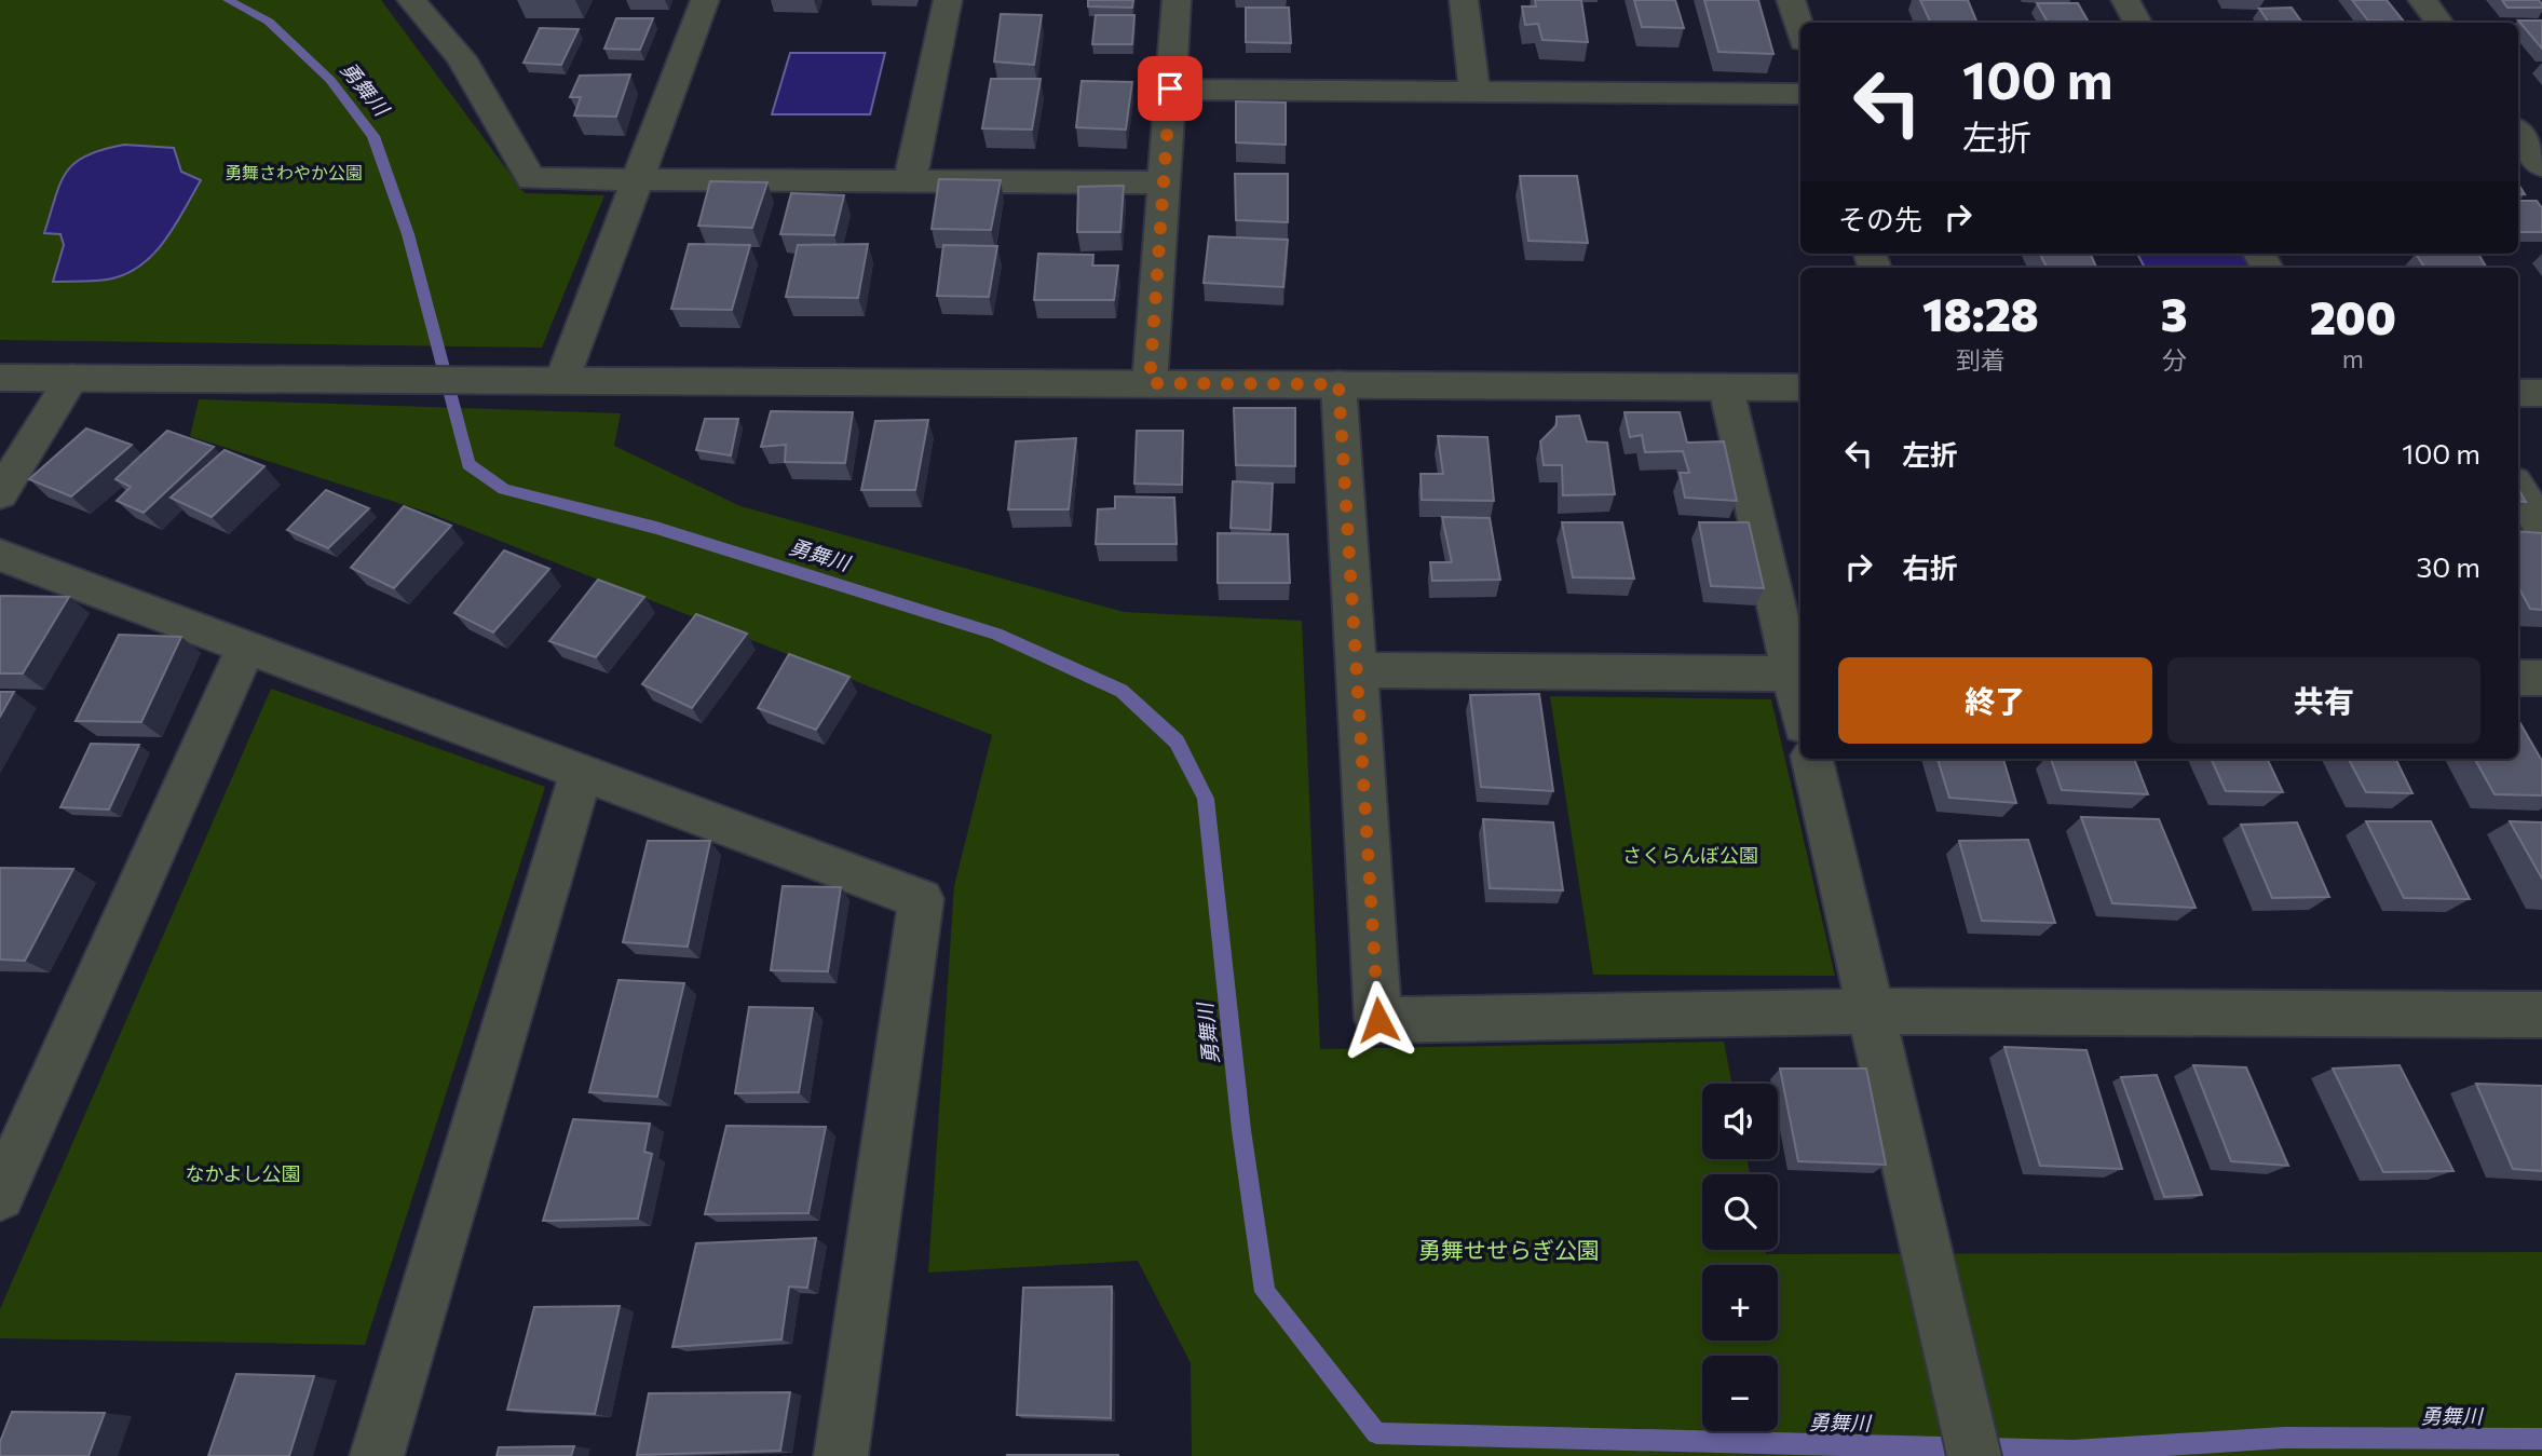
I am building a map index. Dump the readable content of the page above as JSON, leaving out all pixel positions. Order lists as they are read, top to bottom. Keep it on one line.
{"water":["勇舞川"],"parks":["勇舞さわやか公園","さくらんぼ公園","なかよし公園","勇舞せせらぎ公園"],"page":{"turn":["100 m","左折"],"then":"その先","eta":["18:28","到着","3","分","200","m"],"list":[{"name":"左折","value":"100 m"},{"name":"右折","value":"30 m"}],"buttons":["終了","共有"],"map_buttons":["+","−"]}}
